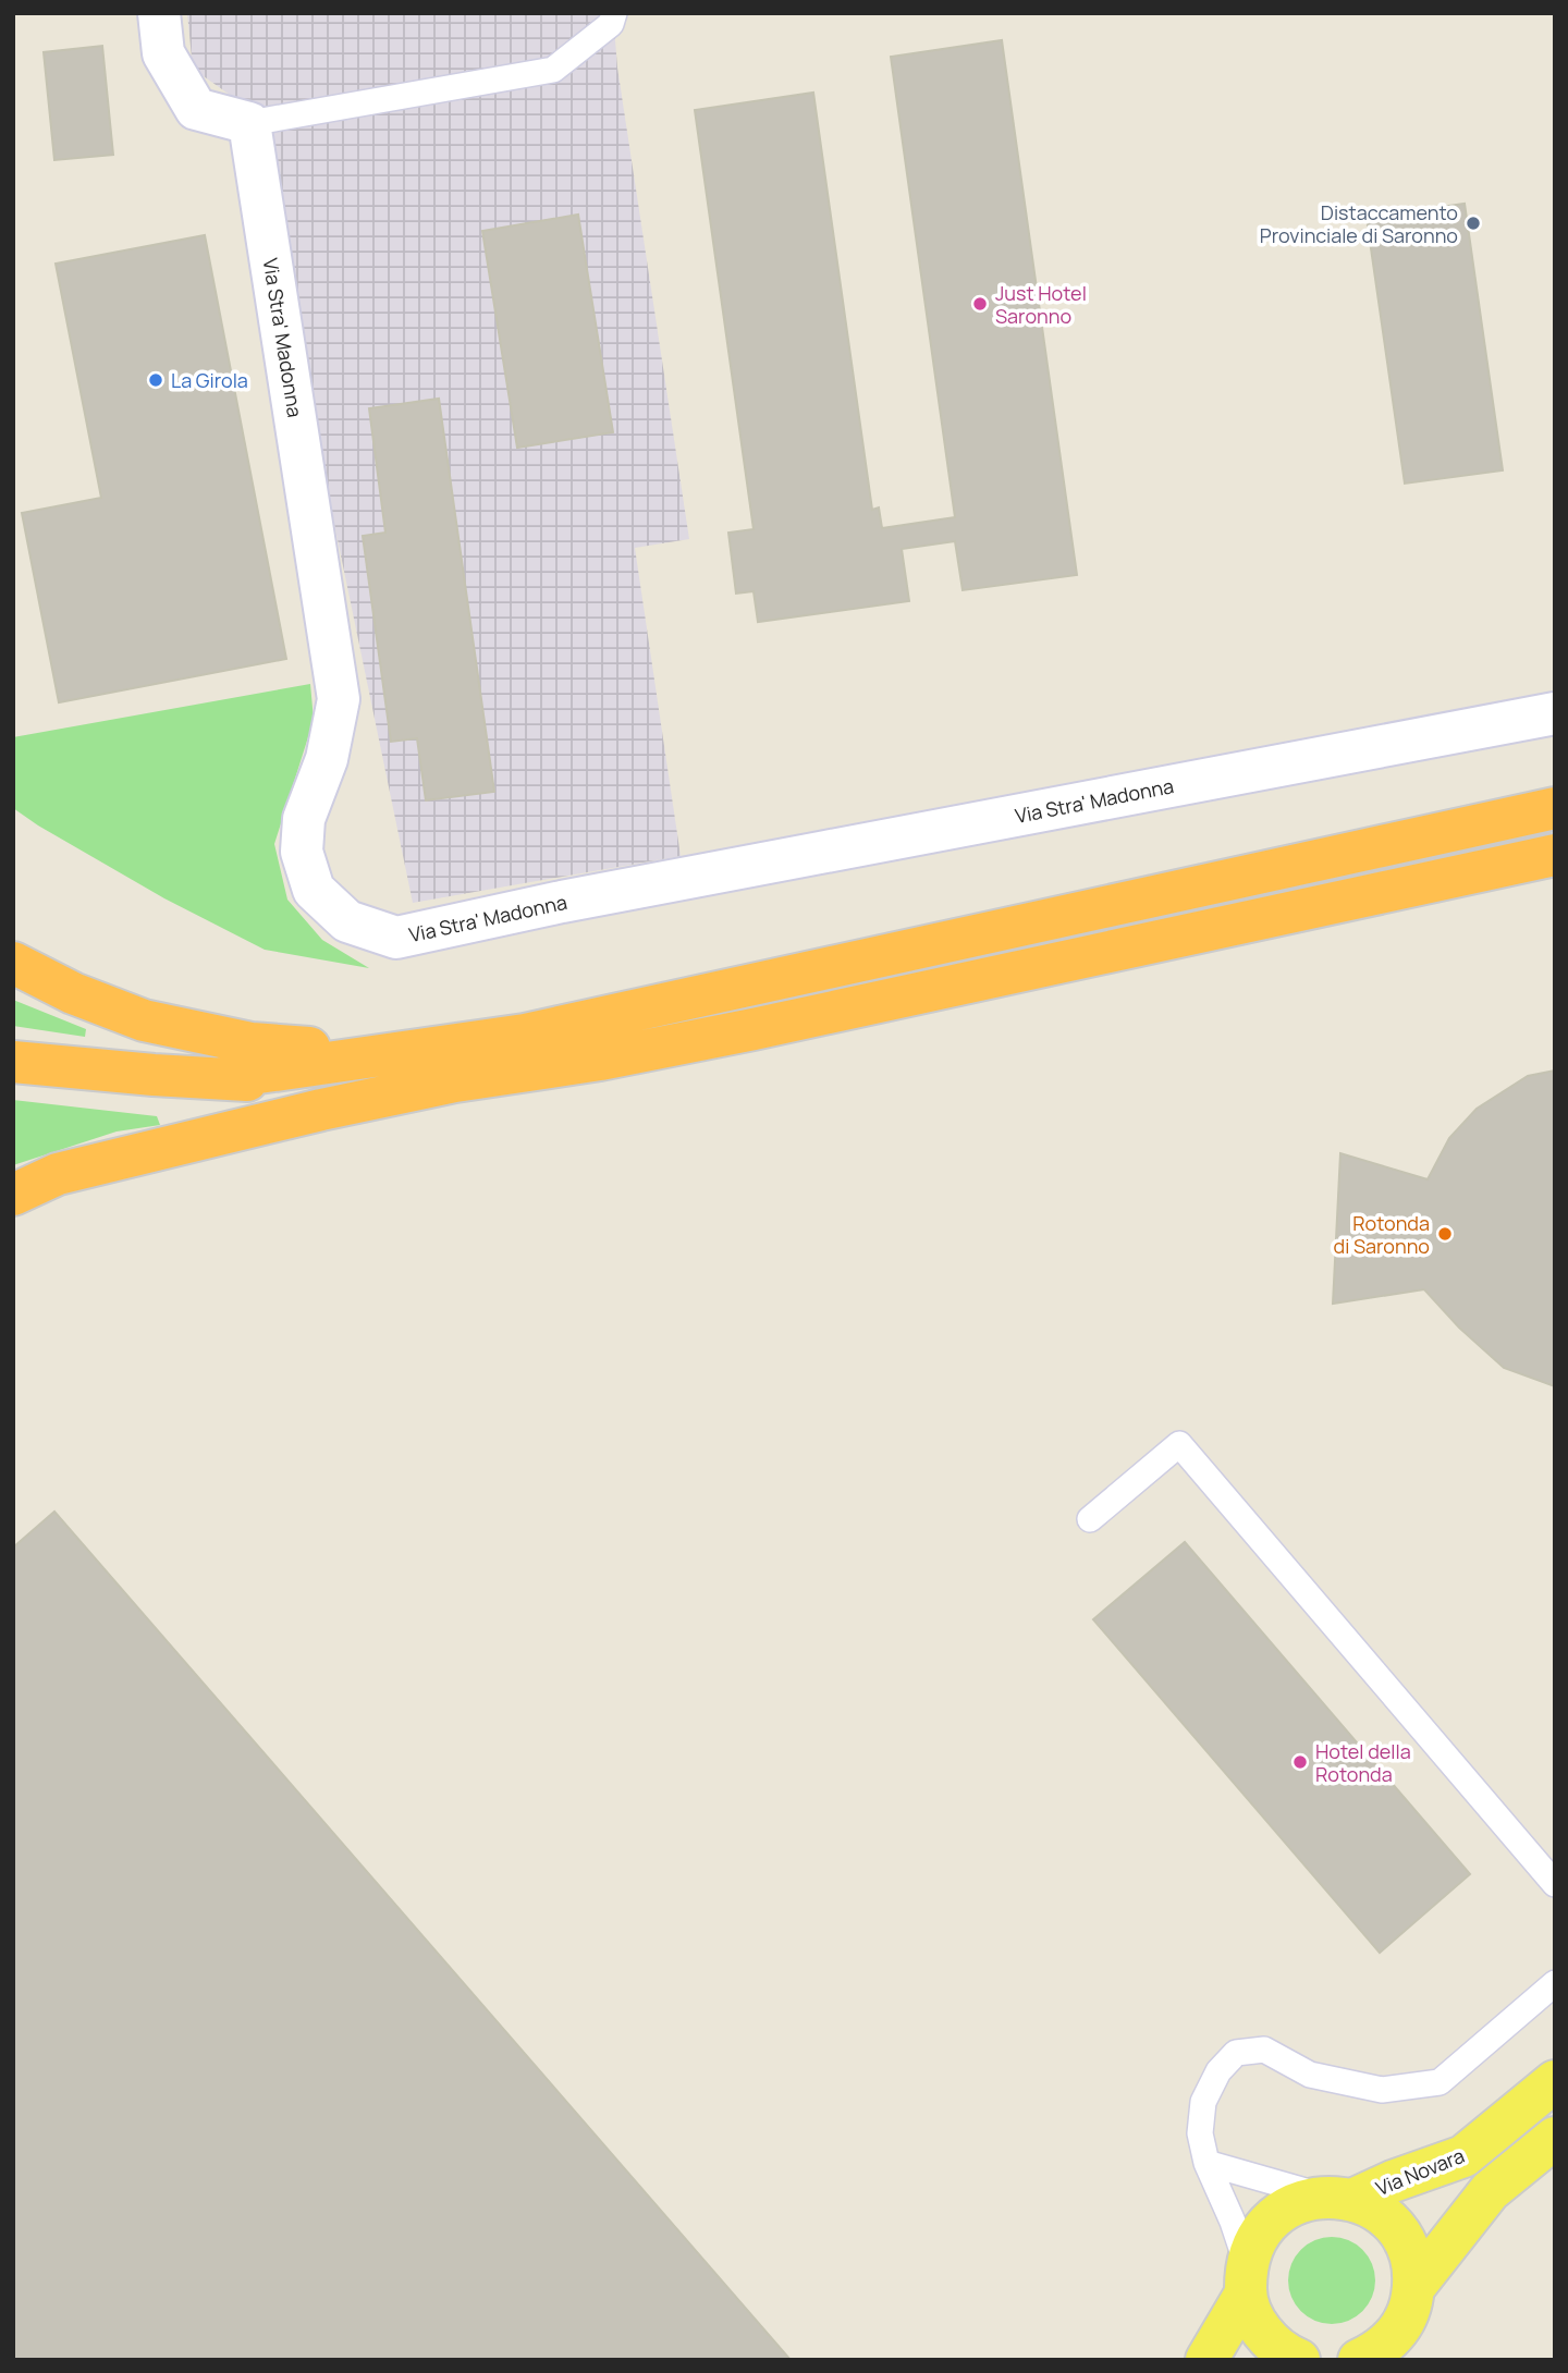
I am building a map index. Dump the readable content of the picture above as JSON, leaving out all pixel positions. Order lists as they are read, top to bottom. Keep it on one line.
{"streets":{"main road":["Via Novara"],"street":["Via Stra' Madonna"]},"places":["Distaccamento Provinciale di Saronno","Just Hotel Saronno","La Girola","Rotonda di Saronno","Hotel della Rotonda"]}
